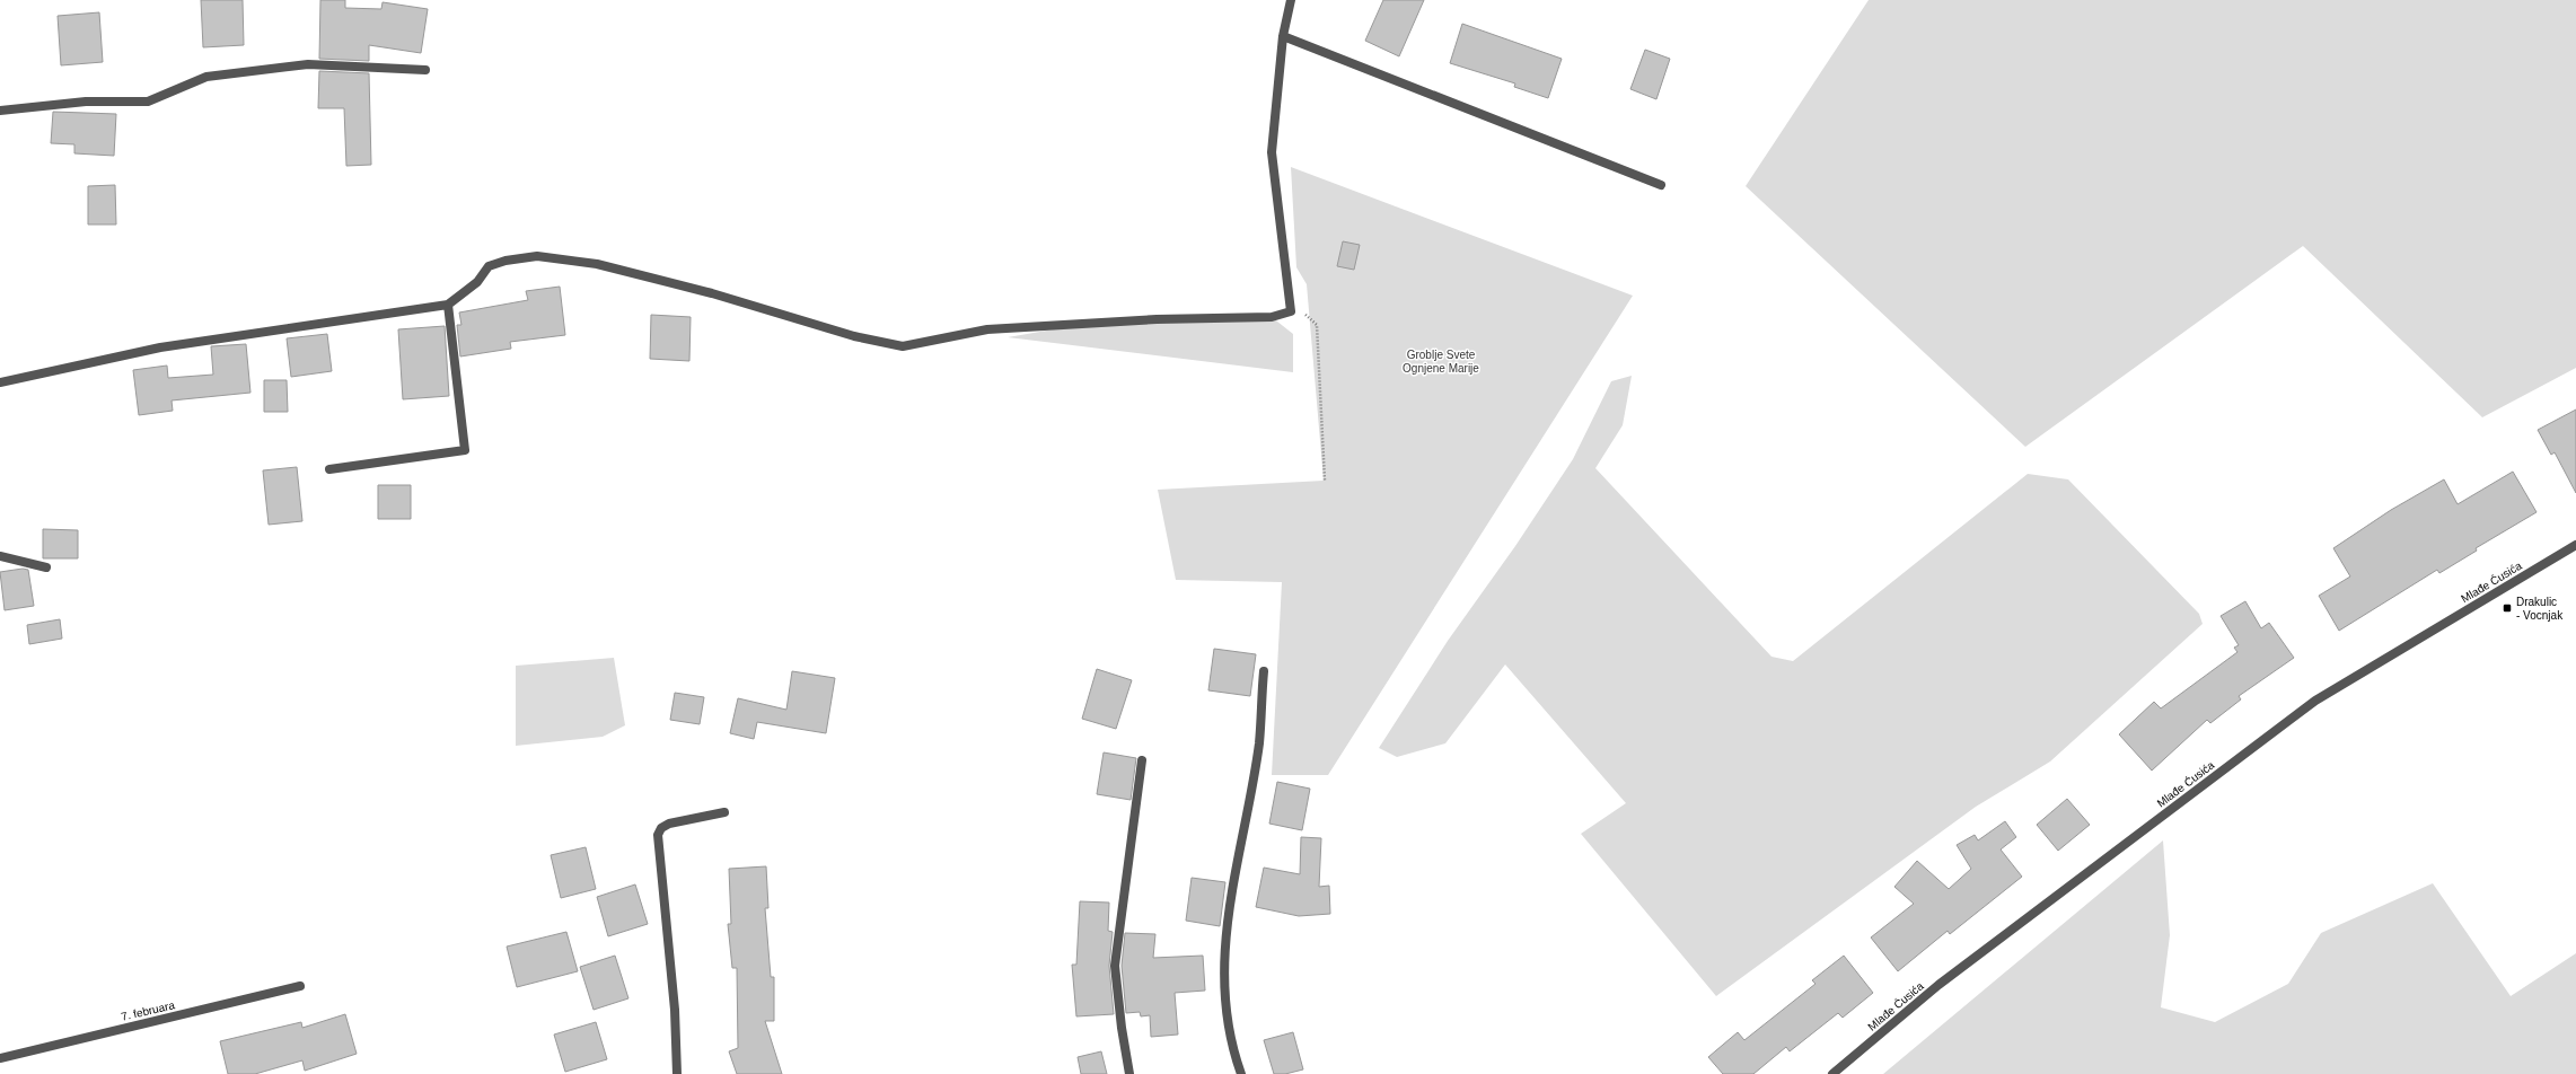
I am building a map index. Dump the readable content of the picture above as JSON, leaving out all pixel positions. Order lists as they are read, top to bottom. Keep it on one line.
{"streets":{"street":["Mlađe Ćusića","7. februara"]},"parks":["Groblje Svete Ognjene Marije"],"places":{"transit":["Drakulic - Vocnjak"]}}
